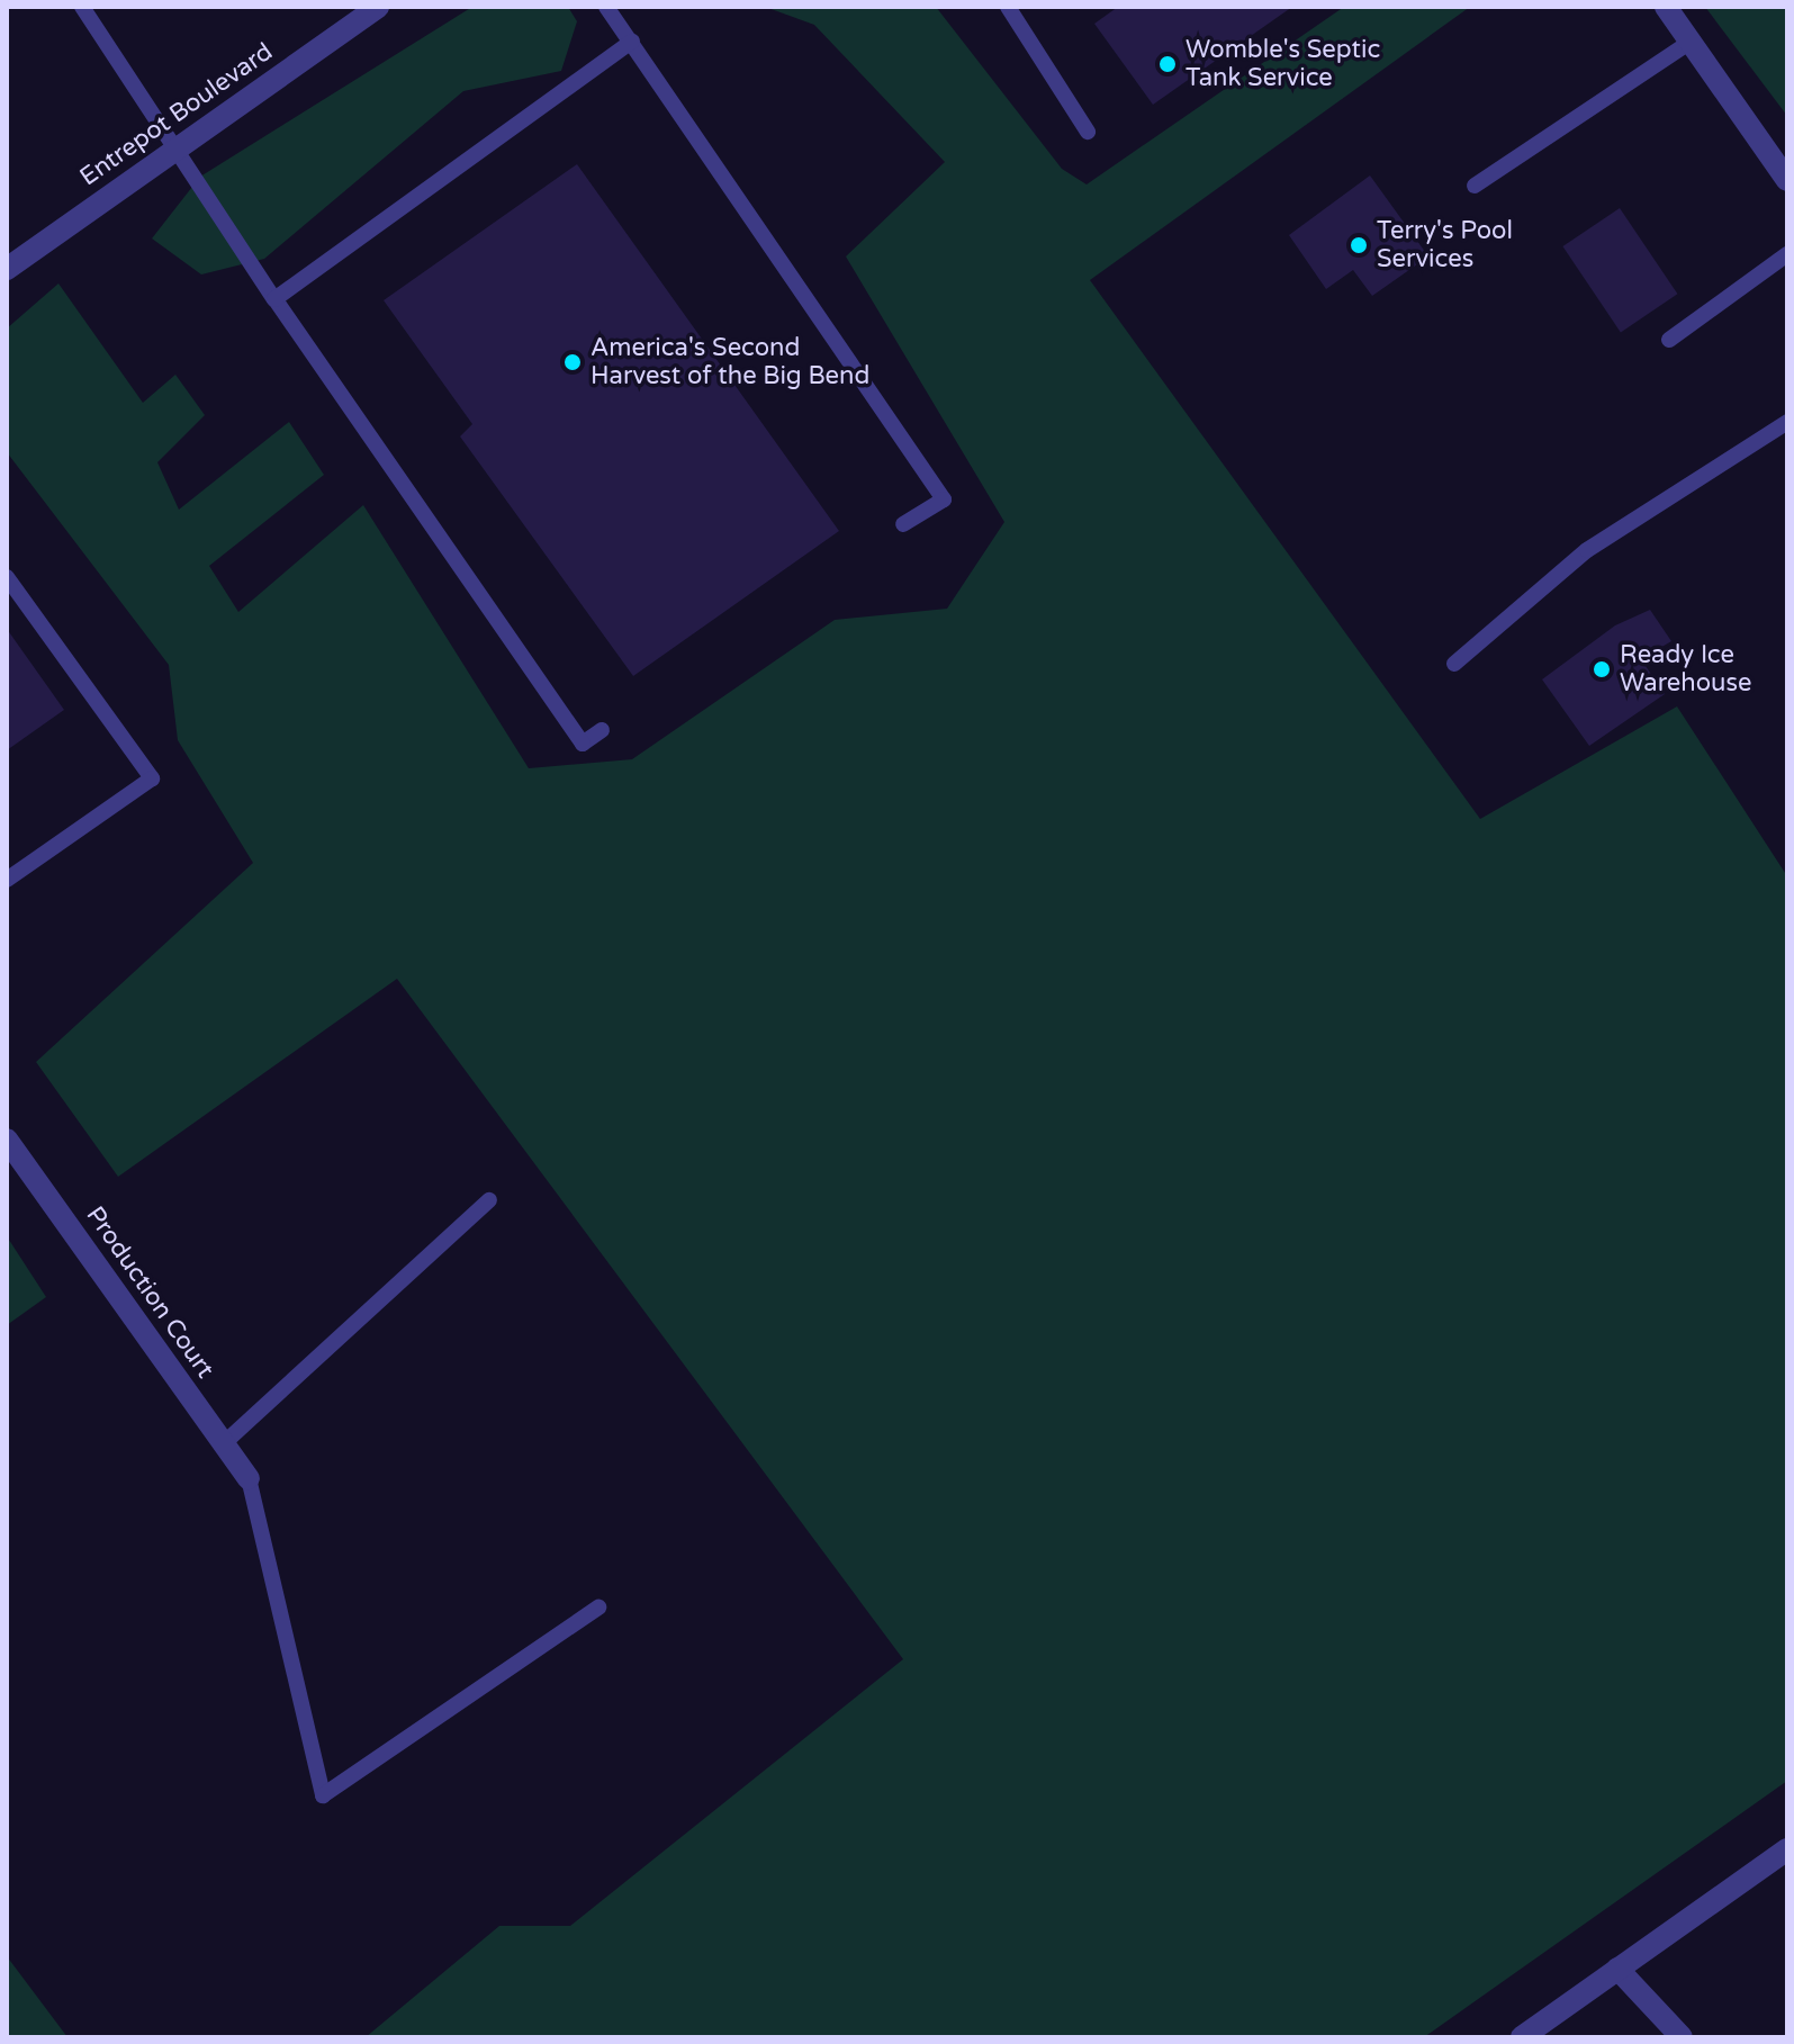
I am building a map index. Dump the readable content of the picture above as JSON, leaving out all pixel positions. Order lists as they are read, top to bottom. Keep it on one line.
{"streets":{"street":["Entrepot Boulevard","Production Court"]},"places":["Womble's Septic Tank Service","Terry's Pool Services","America's Second Harvest of the Big Bend","Ready Ice Warehouse"]}
